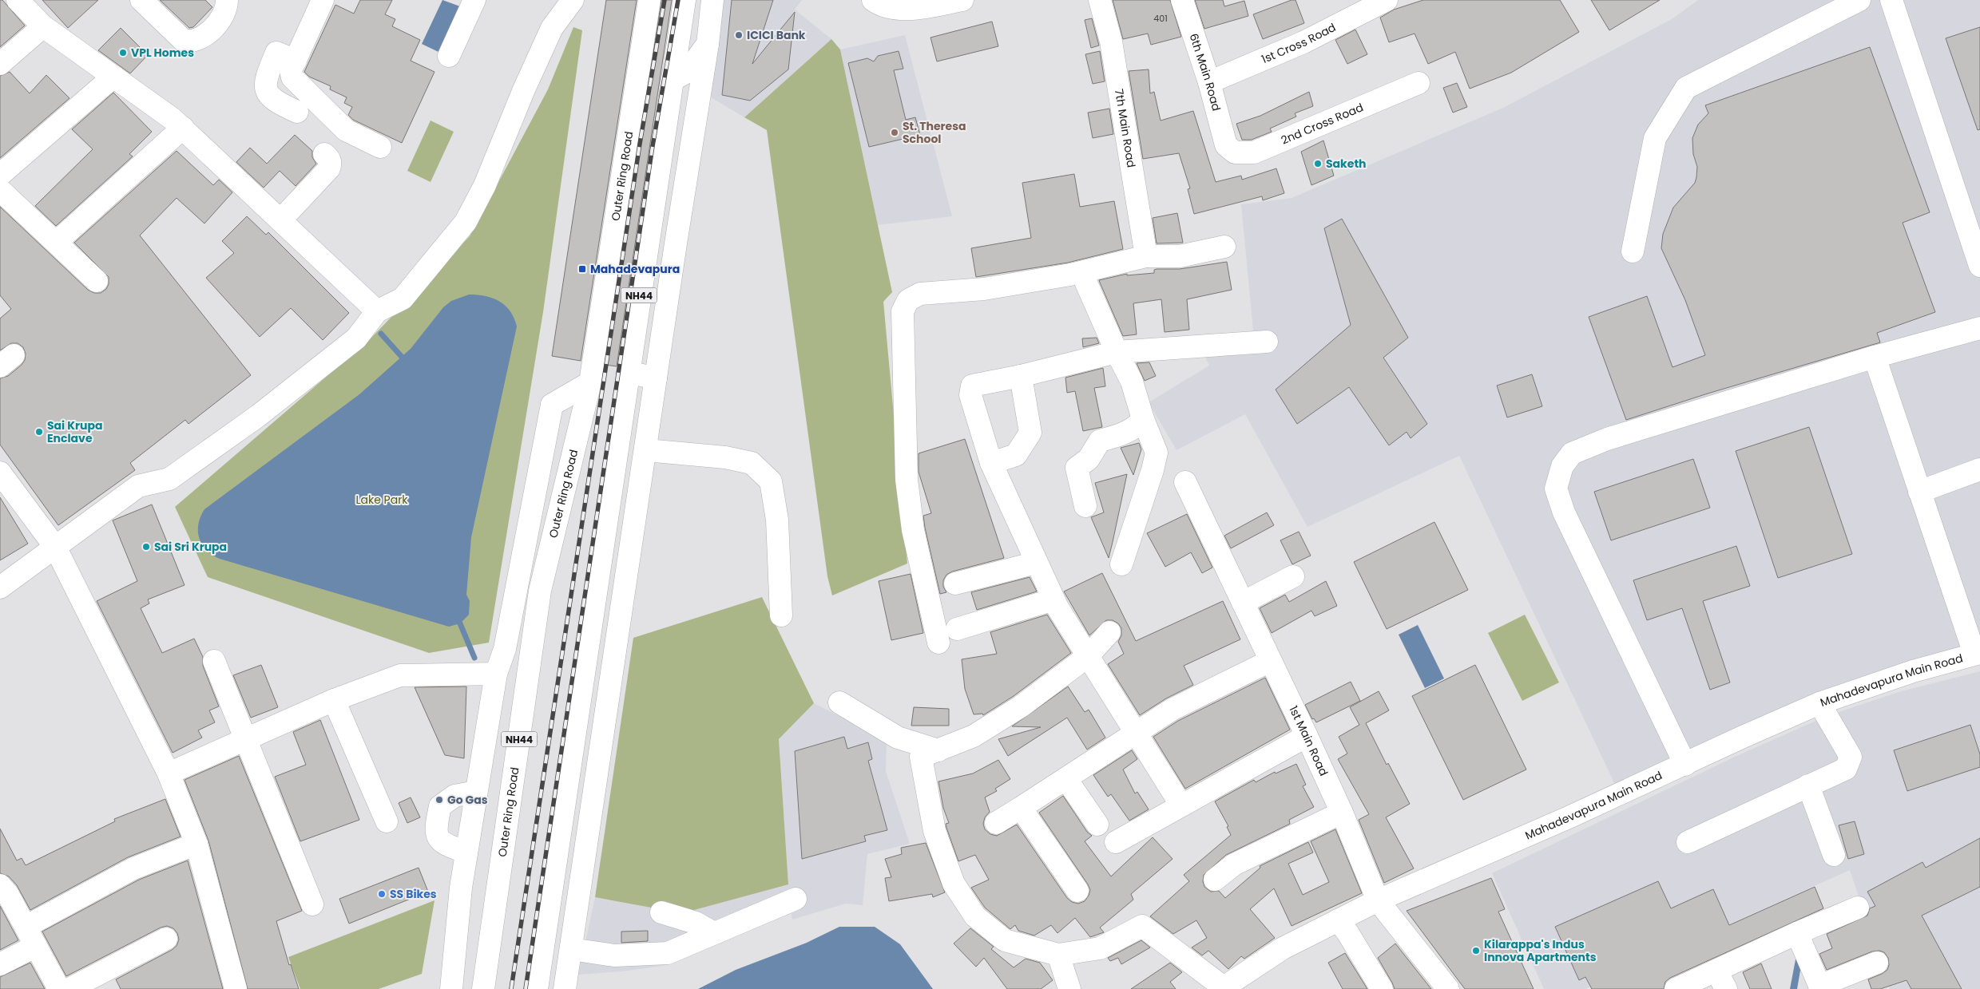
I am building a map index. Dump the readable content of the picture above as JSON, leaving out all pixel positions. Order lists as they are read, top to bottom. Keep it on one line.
{"streets":{"main road":["1st Cross Road","6th Main Road","2nd Cross Road","7th Main Road","Outer Ring Road","NH44","Mahadevapura Main Road","1st Main Road"]},"crossings":[["1st Cross Road","6th Main Road"],["6th Main Road","2nd Cross Road"],["Mahadevapura Main Road","1st Main Road"]],"parks":["Lake Park"],"places":{"other":["ICICI Bank","VPL Homes","St. Theresa School","Saketh","Sai Krupa Enclave","Sai Sri Krupa","Go Gas","SS Bikes","Kilarappa's Indus Innova Apartments"],"transit":["Mahadevapura"]},"house_numbers":["401"]}
